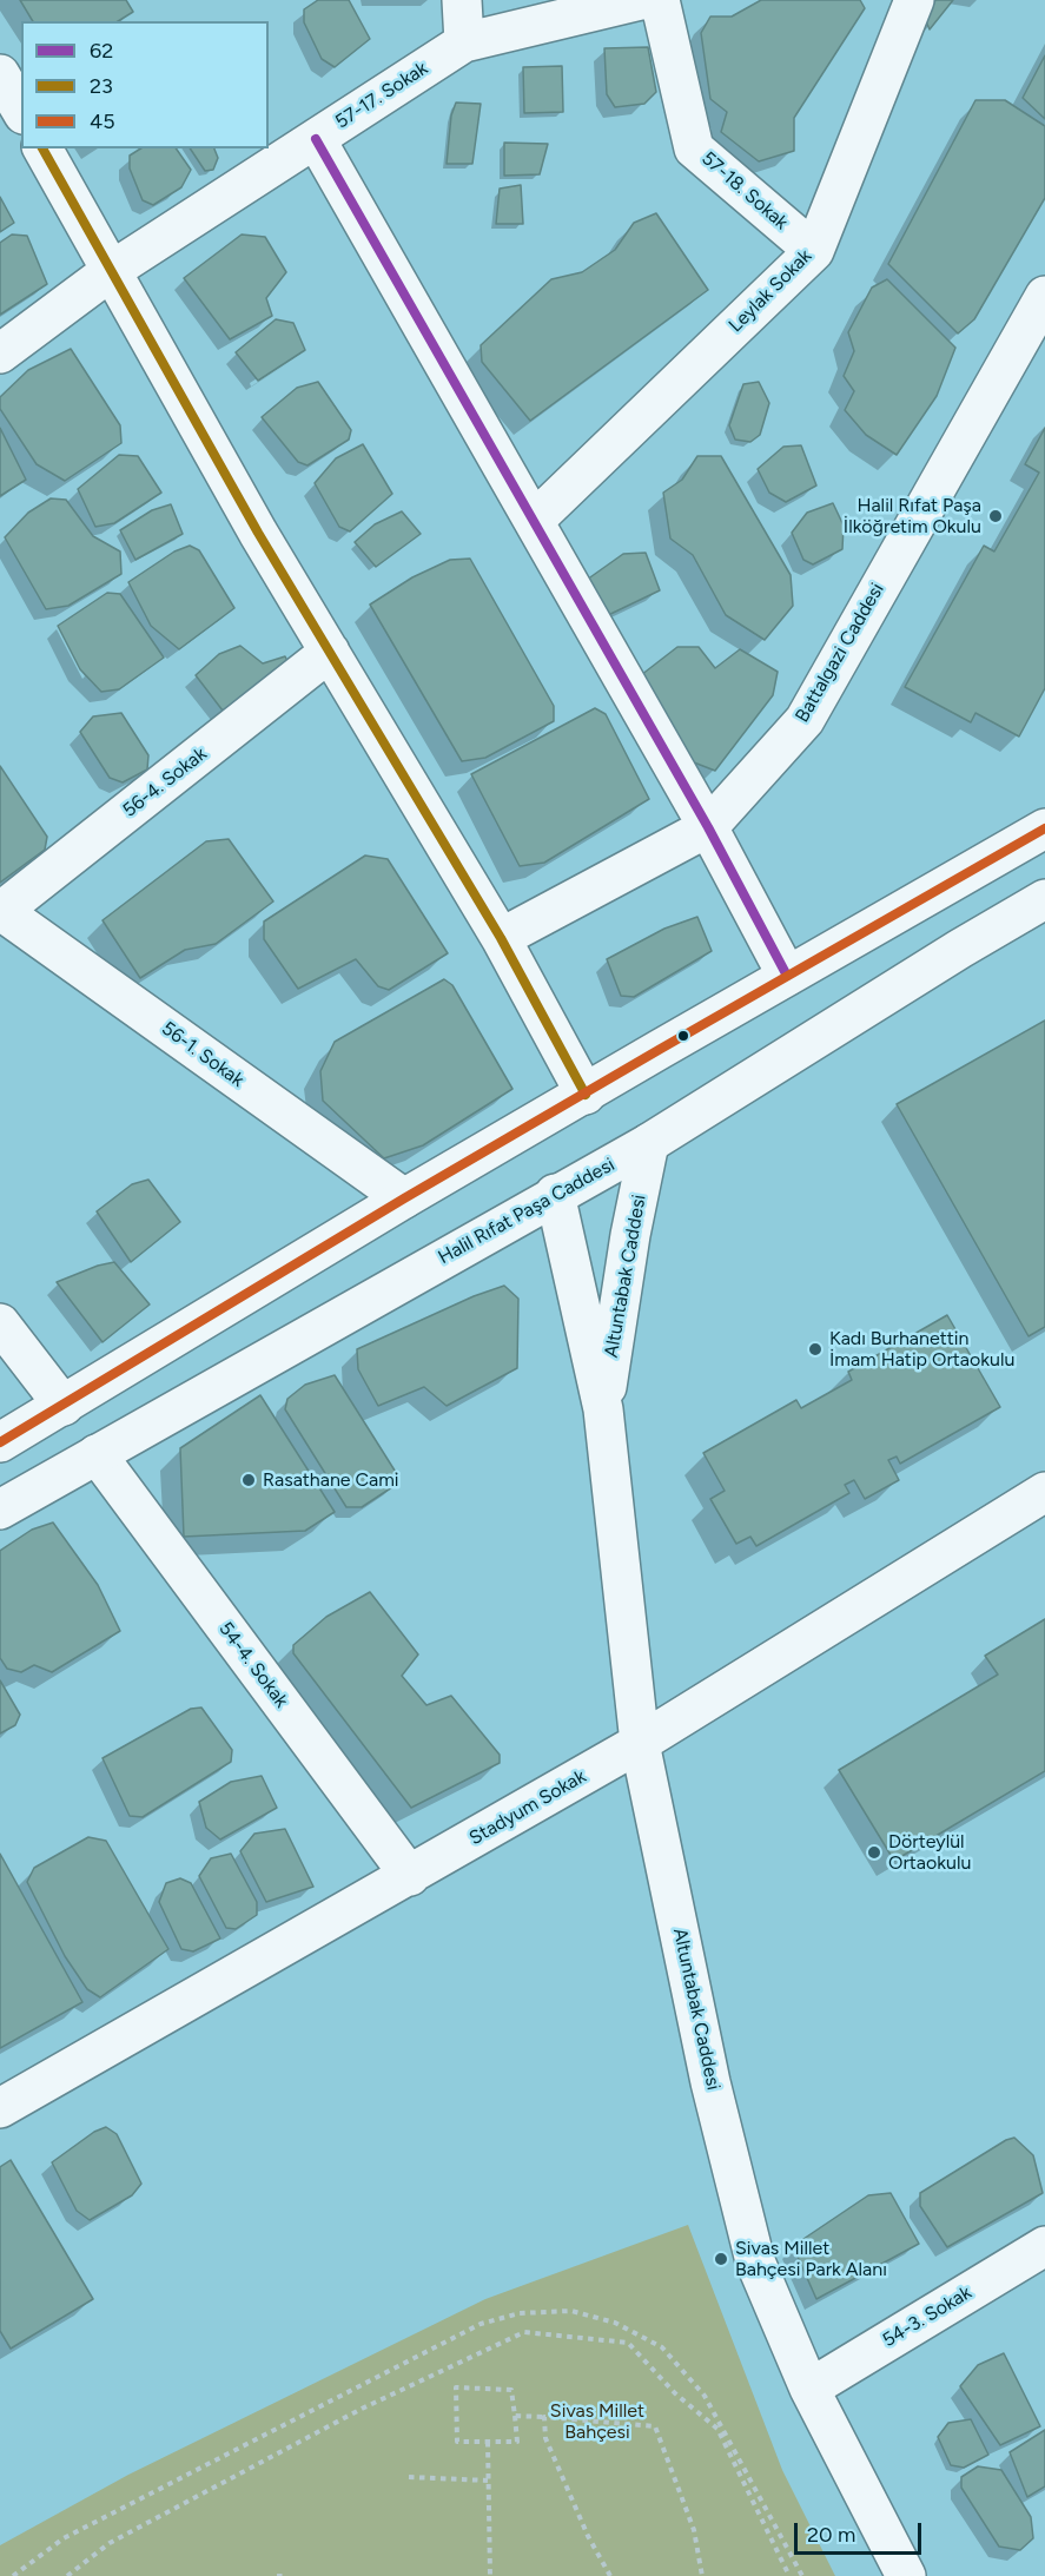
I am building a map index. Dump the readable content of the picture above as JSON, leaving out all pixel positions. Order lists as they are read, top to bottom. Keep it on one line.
{"streets":{"street":["57-17. Sokak","57-18. Sokak","Leylak Sokak","Battalgazi Caddesi","56-4. Sokak","56-1. Sokak","Halil Rıfat Paşa Caddesi","Altuntabak Caddesi","54-4. Sokak","Stadyum Sokak","54-3. Sokak"]},"crossings":[["57-18. Sokak","Leylak Sokak"],["56-4. Sokak","56-1. Sokak"],["Halil Rıfat Paşa Caddesi","Altuntabak Caddesi"],["Halil Rıfat Paşa Caddesi","54-4. Sokak"],["Altuntabak Caddesi","Stadyum Sokak"],["Altuntabak Caddesi","54-3. Sokak"],["54-4. Sokak","Stadyum Sokak"]],"parks":["Sivas Millet Bahçesi"],"places":["Halil Rıfat Paşa İlköğretim Okulu","Kadı Burhanettin İmam Hatip Ortaokulu","Rasathane Cami","Dörteylül Ortaokulu","Sivas Millet Bahçesi Park Alanı"],"lines":["transit line 62","transit line 23","transit line 45"],"legend":["62","23","45"],"scale_bar":"20 m"}
